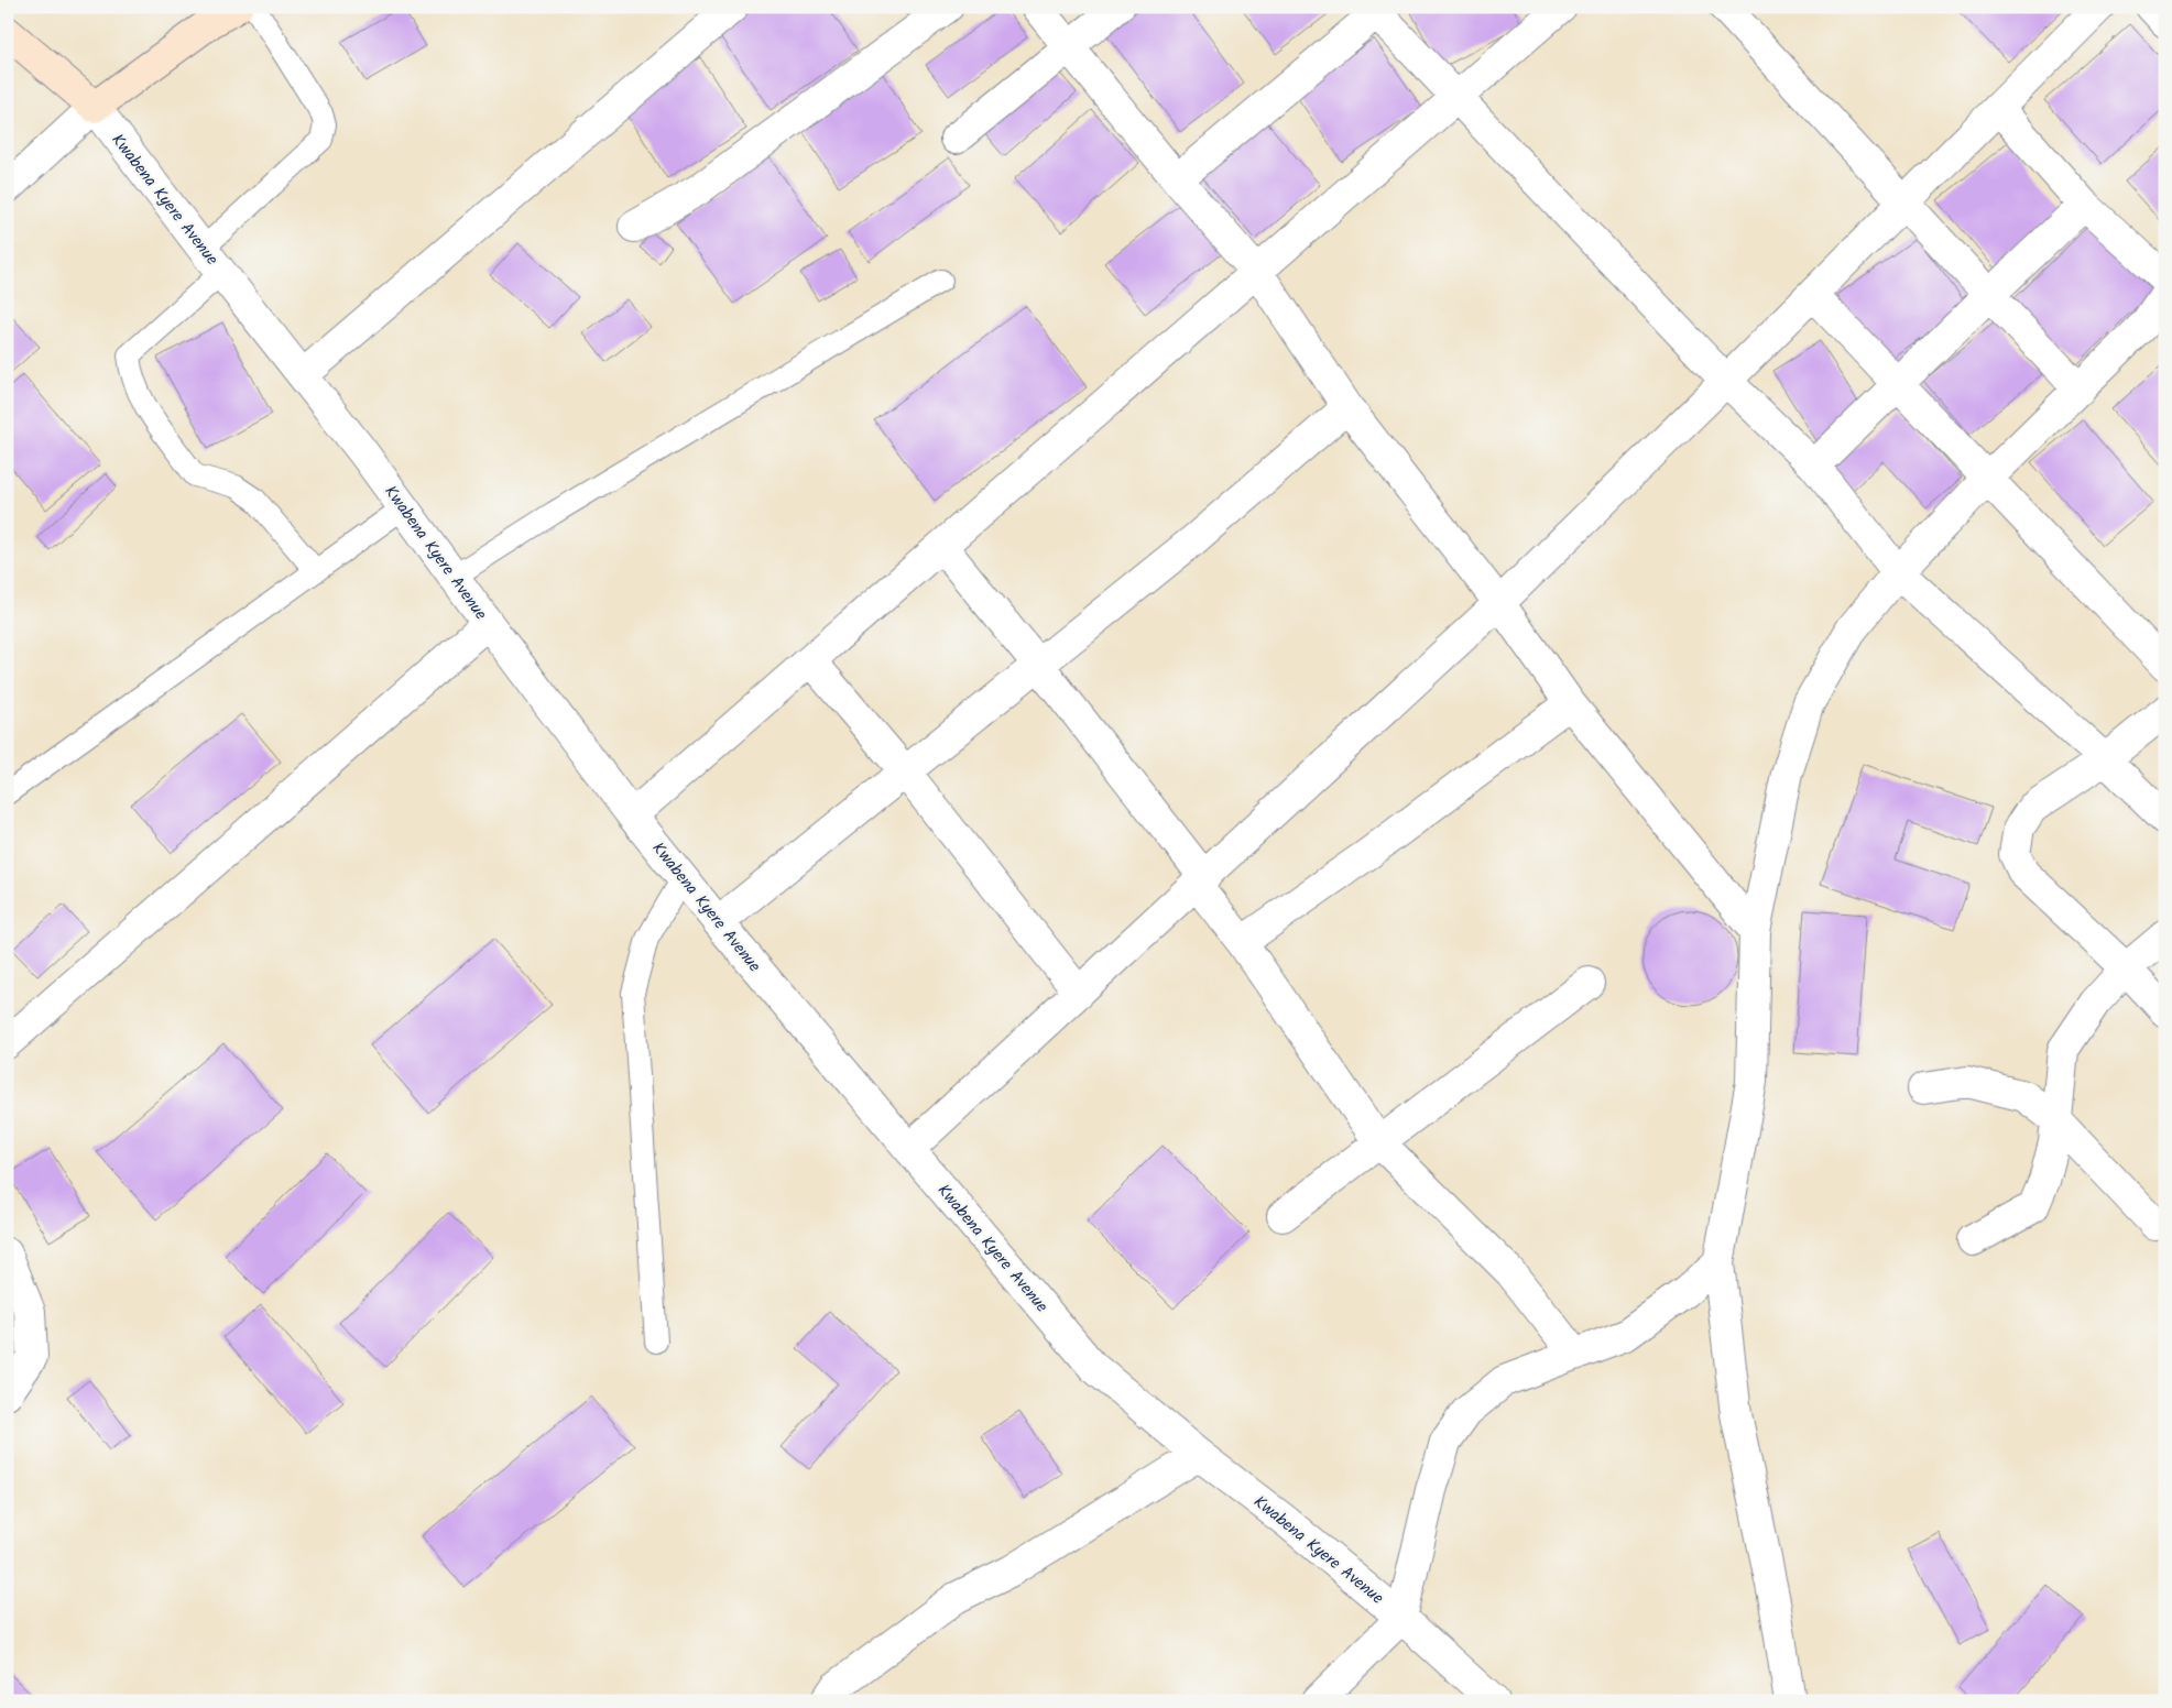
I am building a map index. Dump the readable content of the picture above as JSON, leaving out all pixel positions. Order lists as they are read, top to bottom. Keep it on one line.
{"streets":{"main road":["Kwabena Kyere Avenue"]}}
